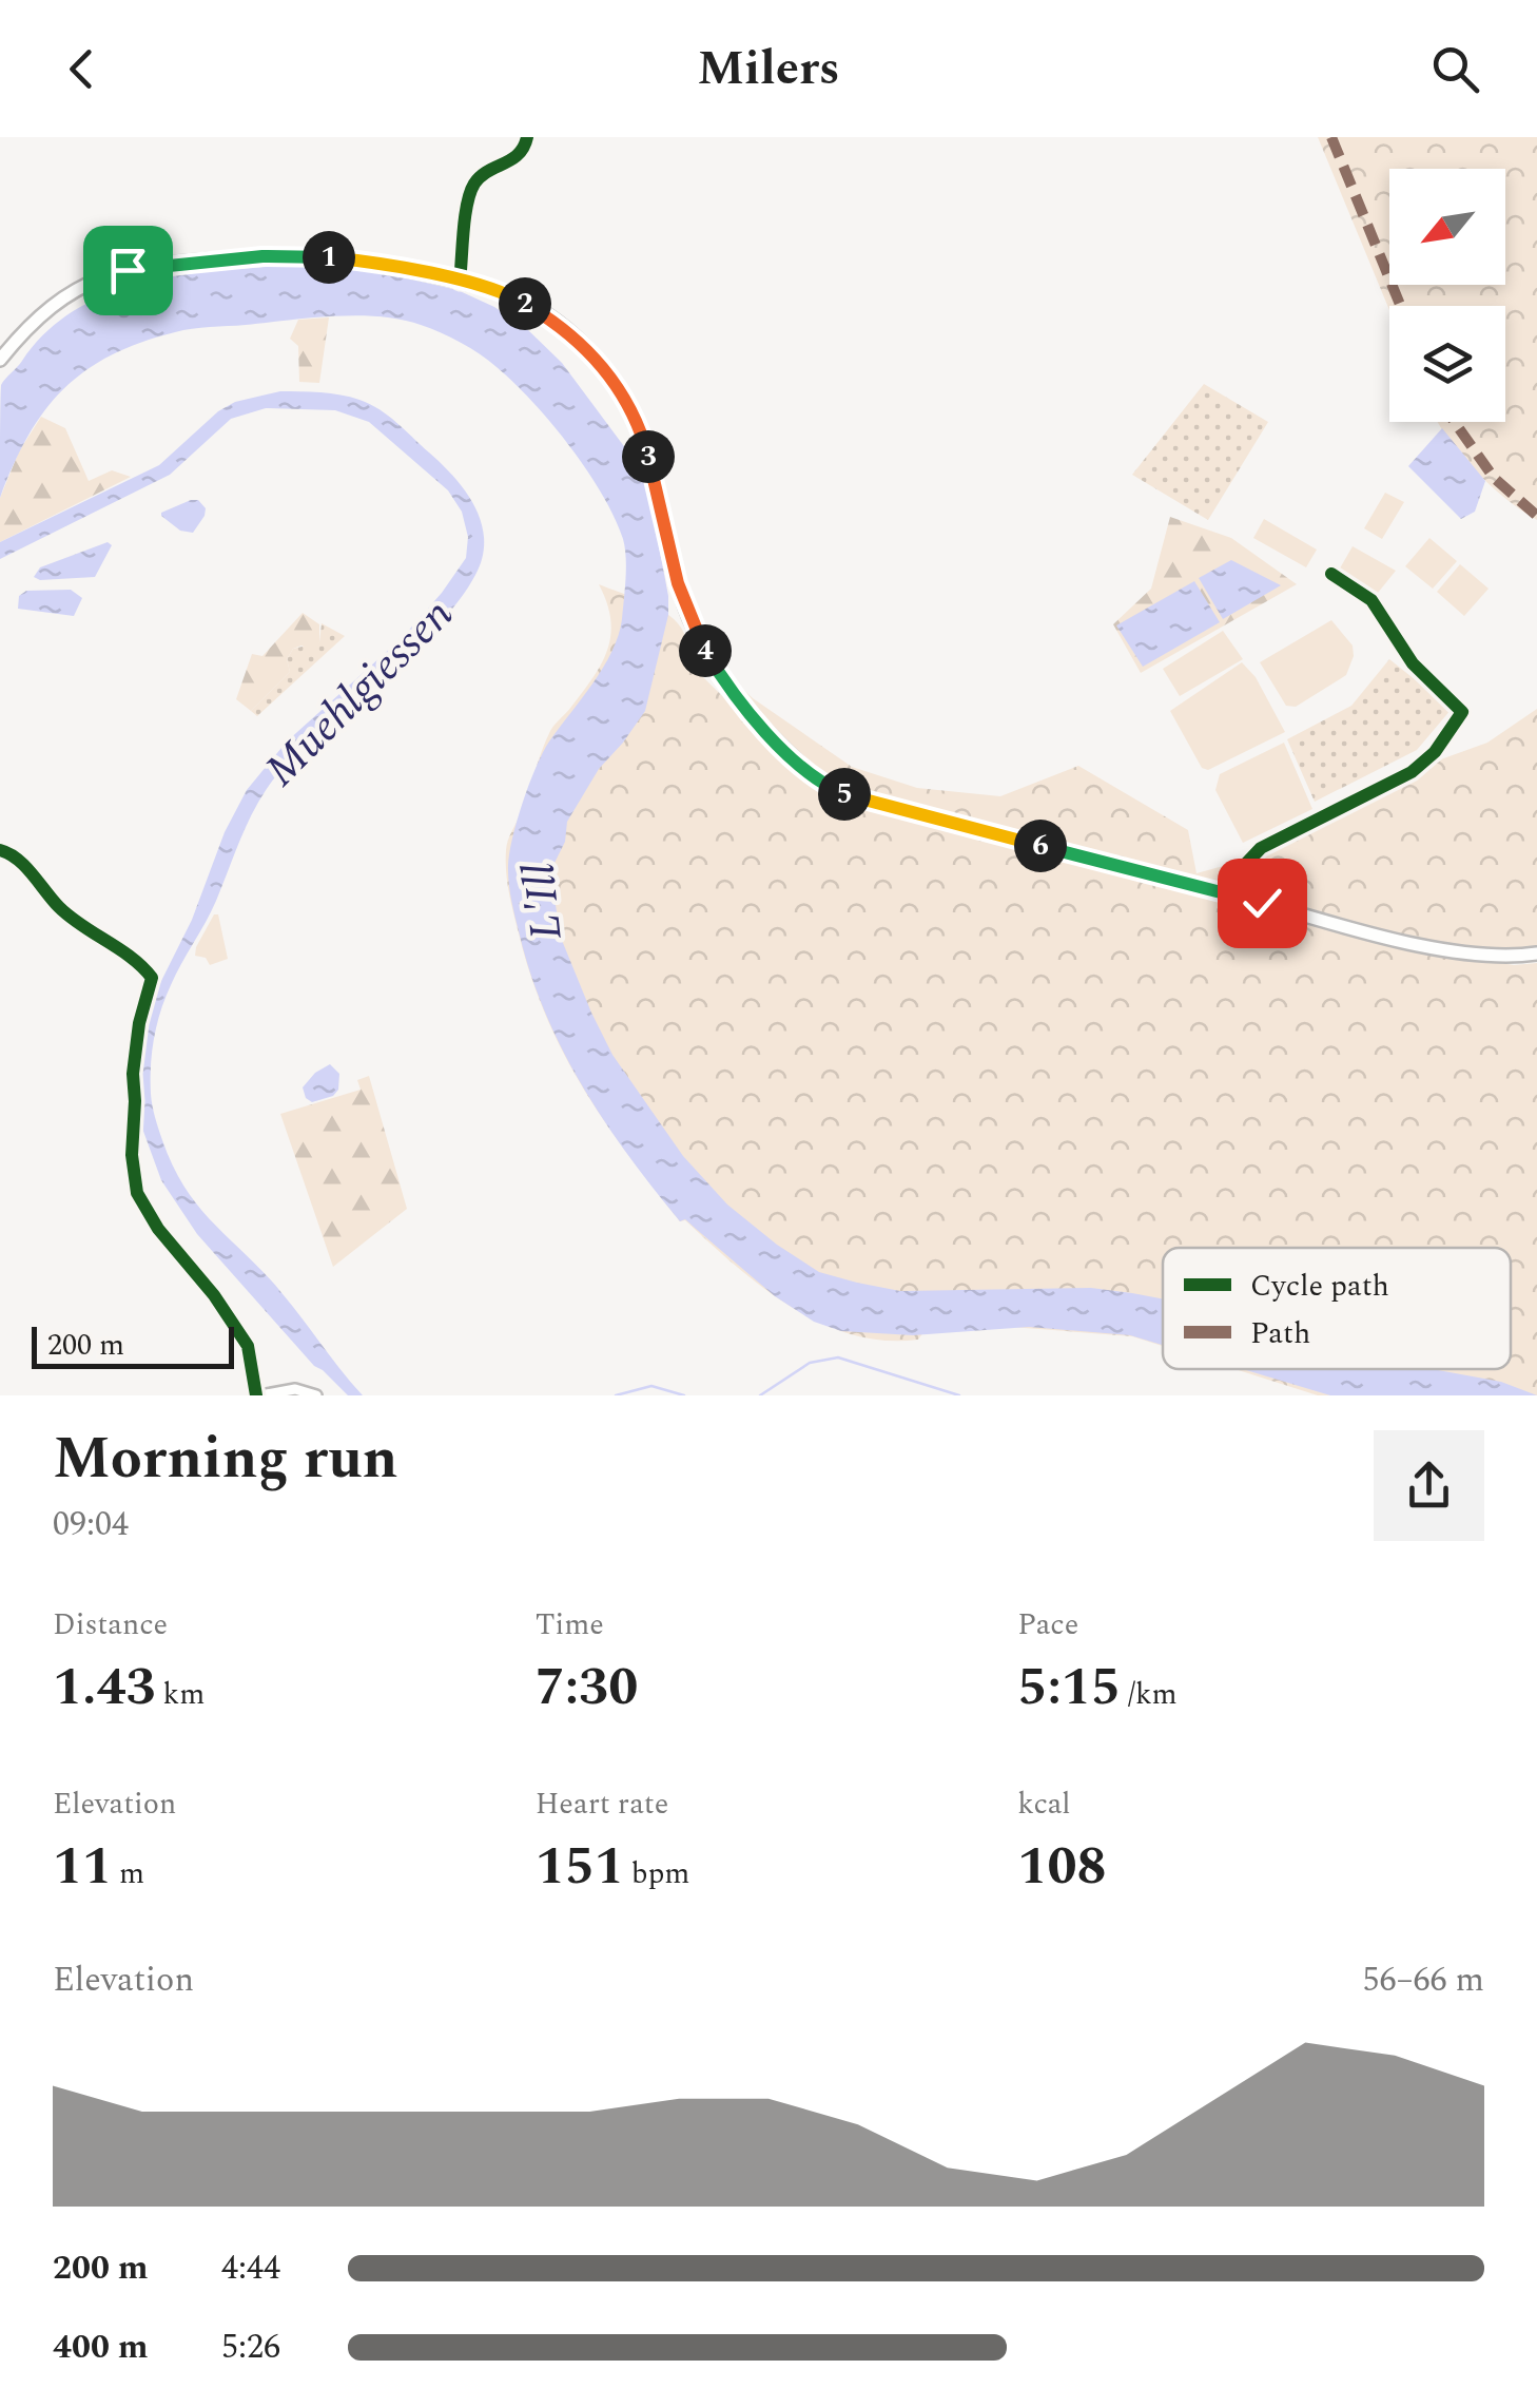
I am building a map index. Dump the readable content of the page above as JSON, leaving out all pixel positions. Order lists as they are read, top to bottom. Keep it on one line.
{"water":["Muehlgiessen","L'Ill"],"legend":["Cycle path","Path"],"scale_bar":"200 m","north":"bottom left","page":{"header":"Milers","pins":["1","2","3","4","5","6"],"scale":"200 m","heading":["Morning run","09:04"],"stats":[["Distance","1.43 km"],["Time","7:30"],["Pace","5:15 /km"],["Elevation","11 m"],["Heart rate","151 bpm"],["kcal","108"]],"chart":["Elevation","56–66 m"],"list":[{"name":"200 m","note":"4:44"},{"name":"400 m","note":"5:26"}]}}
